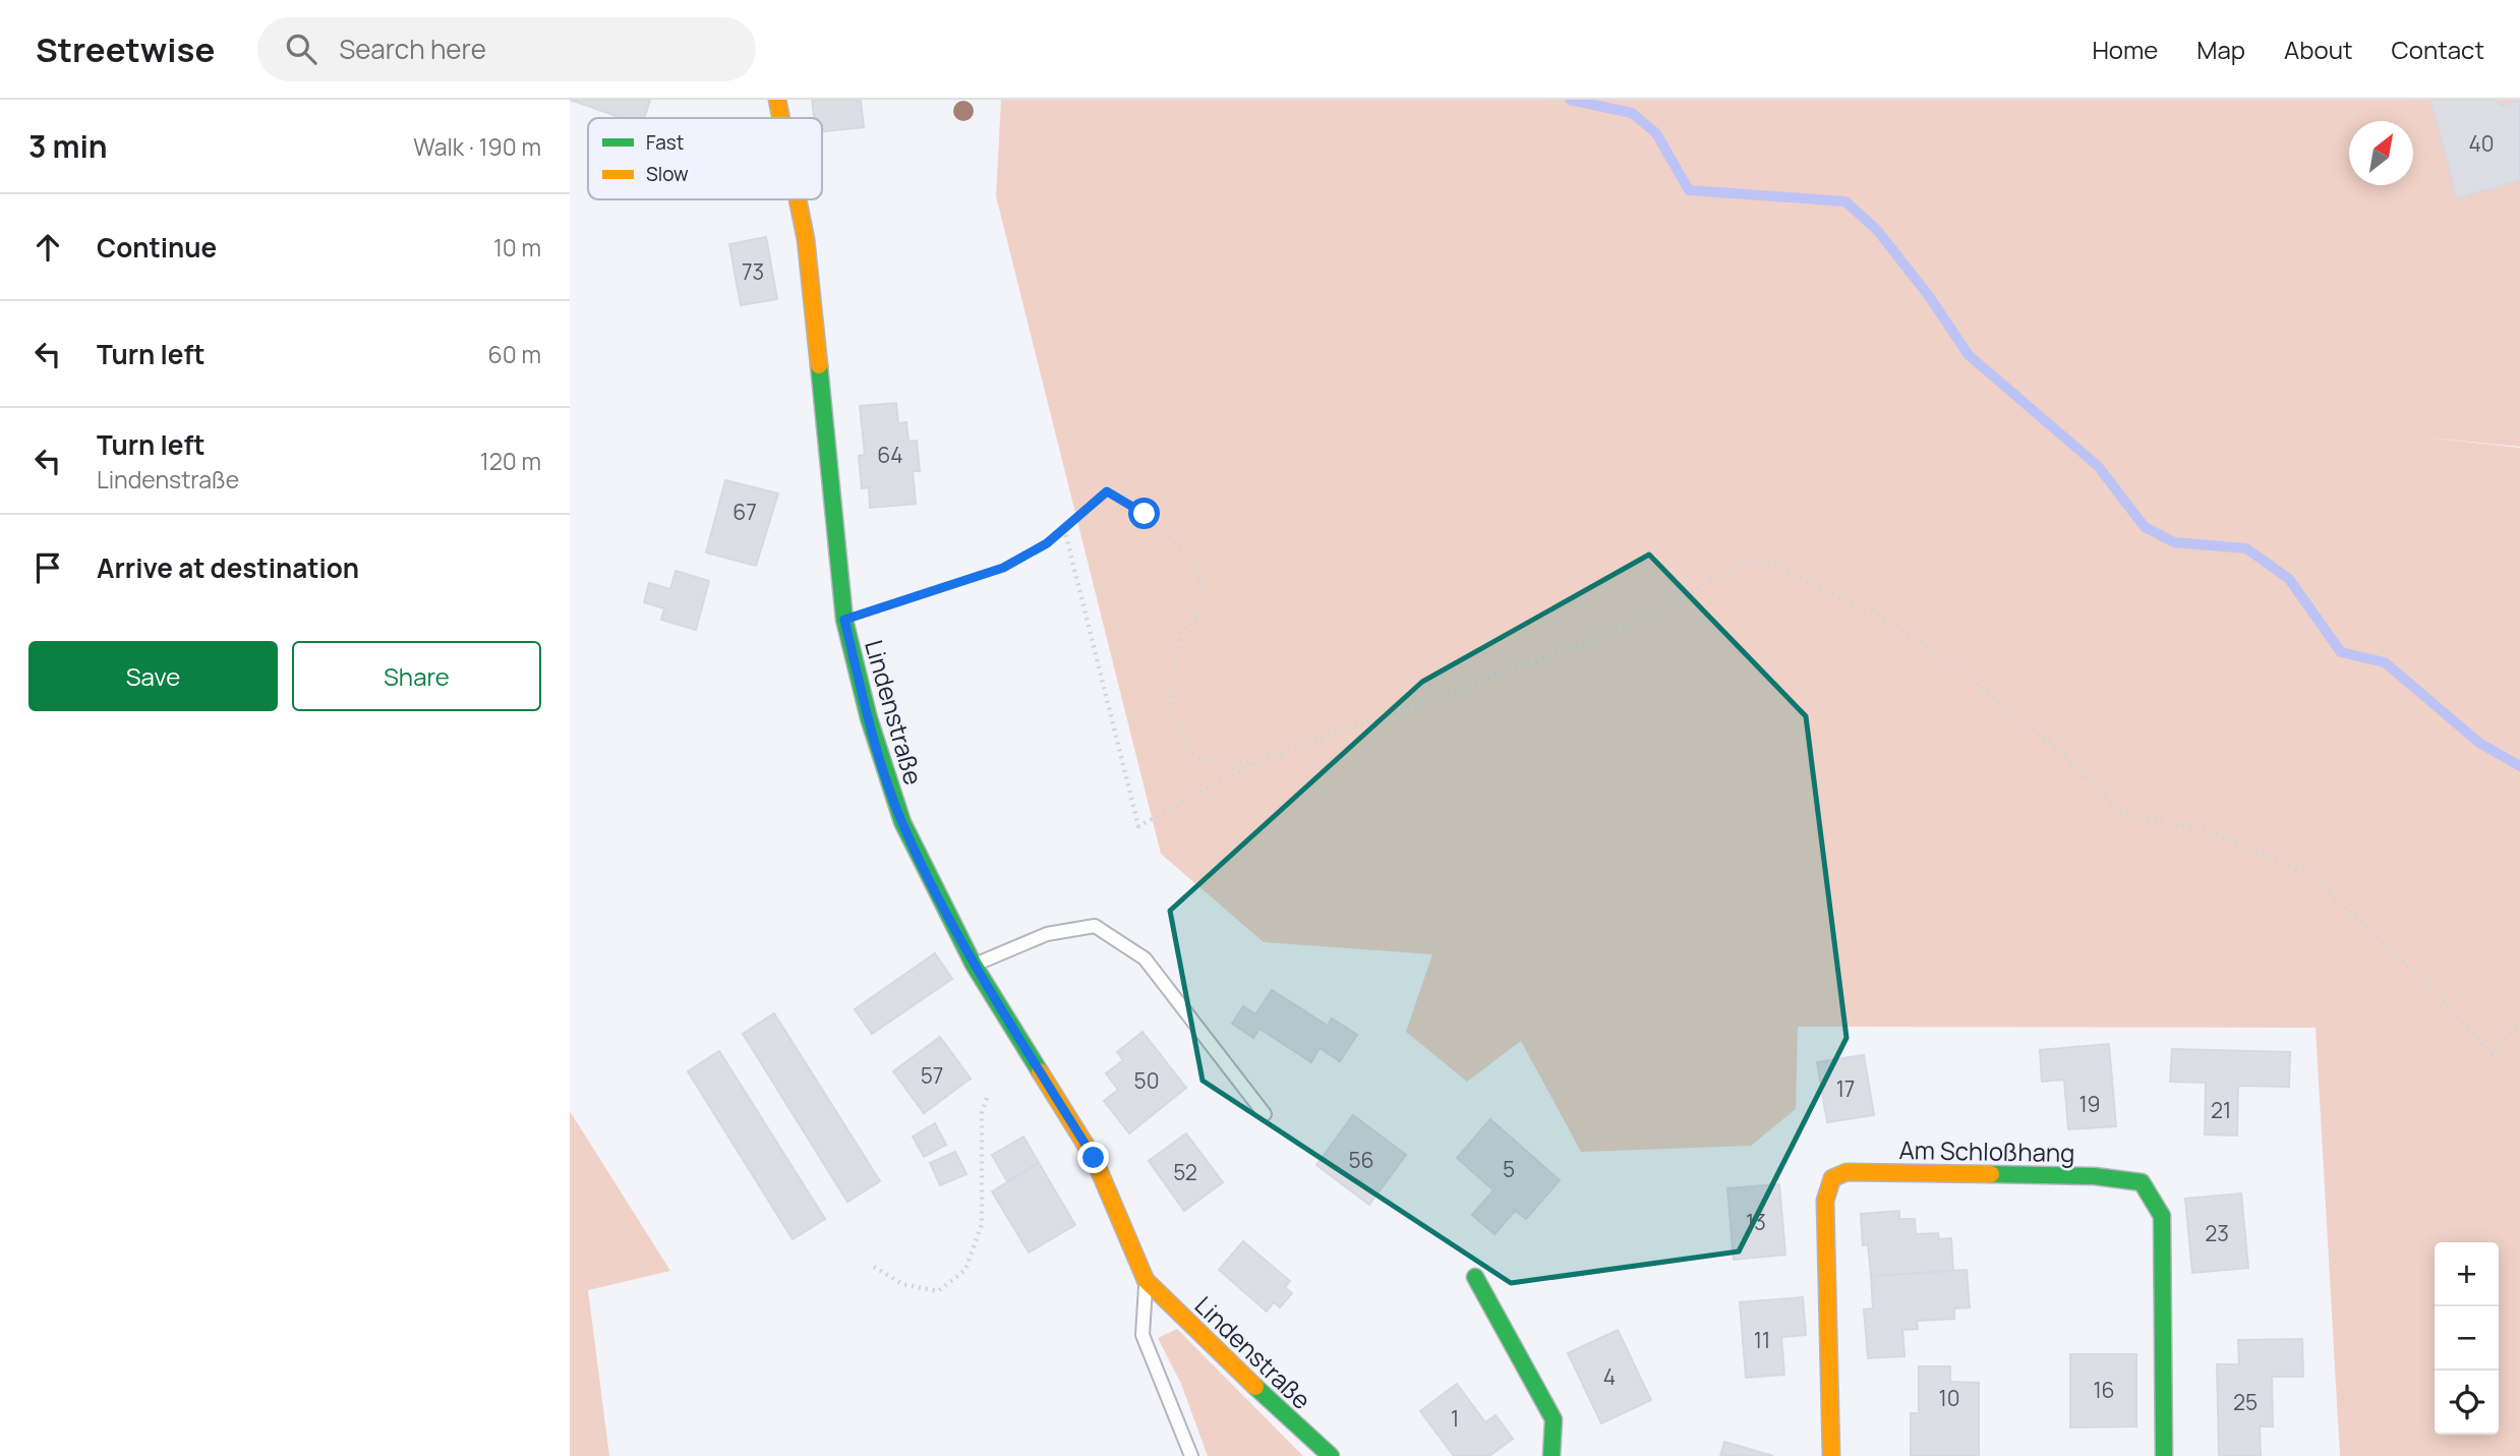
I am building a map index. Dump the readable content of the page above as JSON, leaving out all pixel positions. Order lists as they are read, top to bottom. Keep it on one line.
{"streets":{"street":["Lindenstraße","Am Schloßhang"]},"house_numbers":["40","73","64","67","57","50","17","19","21","56","5","52","13","23","11","4","16","10","25","1"],"legend":["Fast","Slow"],"north":"top right","page":{"header":"Streetwise","search":"Search here","nav":["Home","Map","About","Contact"],"heading":["3 min","Walk · 190 m"],"list":[["Continue","10 m"],["Turn left","60 m"],["Turn left","Lindenstraße","120 m"],"Arrive at destination"],"buttons":["Save","Share"],"map_buttons":["+","−"]}}
